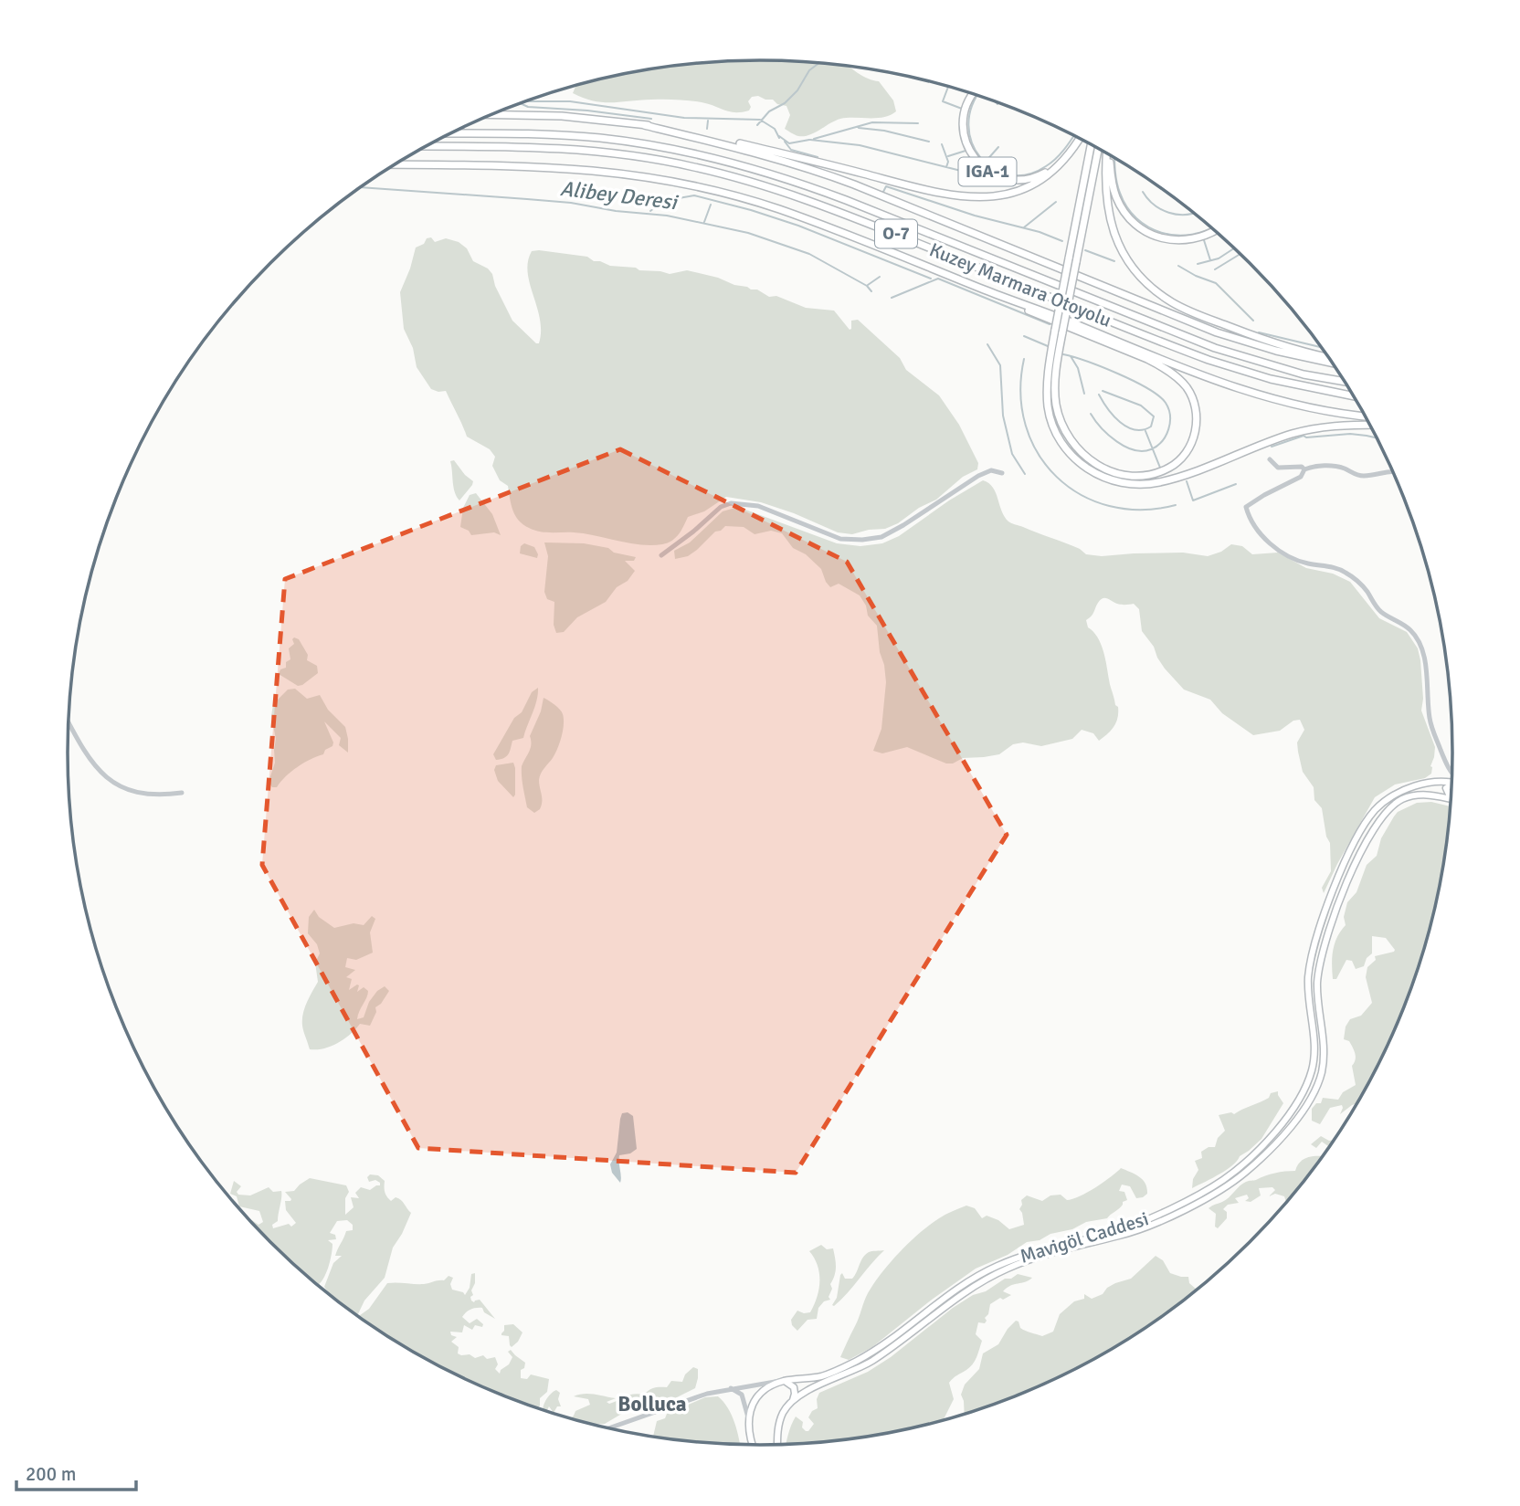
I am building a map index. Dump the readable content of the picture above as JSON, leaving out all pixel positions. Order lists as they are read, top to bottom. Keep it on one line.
{"streets":{"highway":["IGA-1","O-7","Kuzey Marmara Otoyolu"],"main road":["Mavigöl Caddesi"]},"districts":["Bolluca"],"water":["Alibey Deresi"],"scale_bar":"200 m"}
